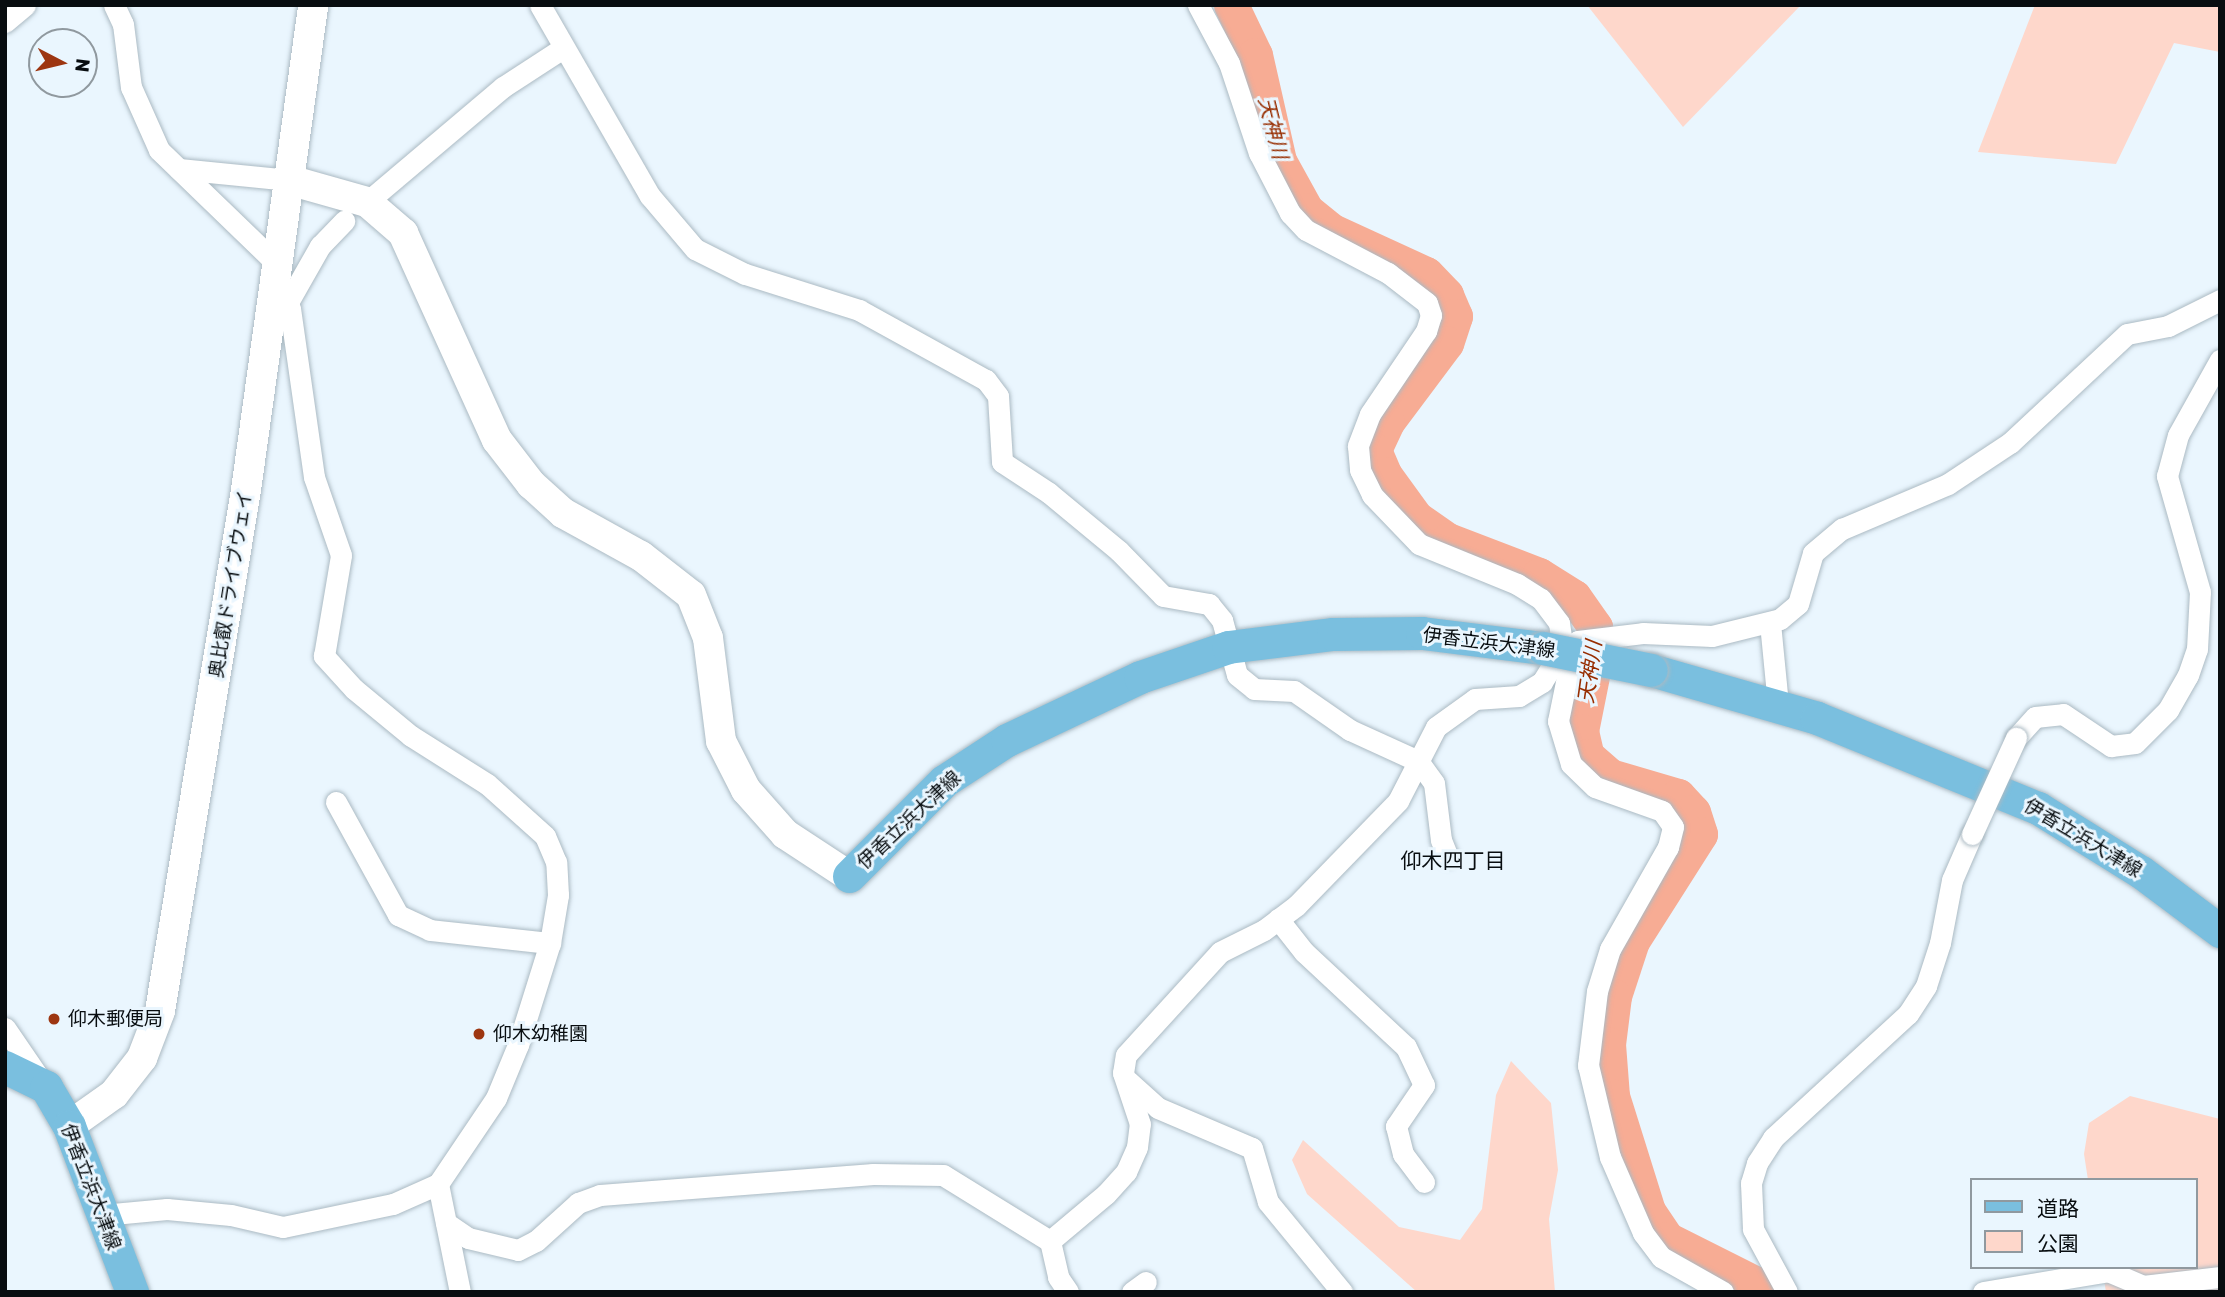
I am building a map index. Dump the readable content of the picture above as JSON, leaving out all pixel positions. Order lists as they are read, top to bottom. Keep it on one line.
{"streets":{"main road":["伊香立浜大津線"],"street":["奥比叡ドライブウェイ"]},"crossings":[["奥比叡ドライブウェイ","伊香立浜大津線"]],"districts":["仰木四丁目"],"water":["天神川"],"places":["仰木郵便局","仰木幼稚園"],"legend":["道路","公園"],"north":"right"}
